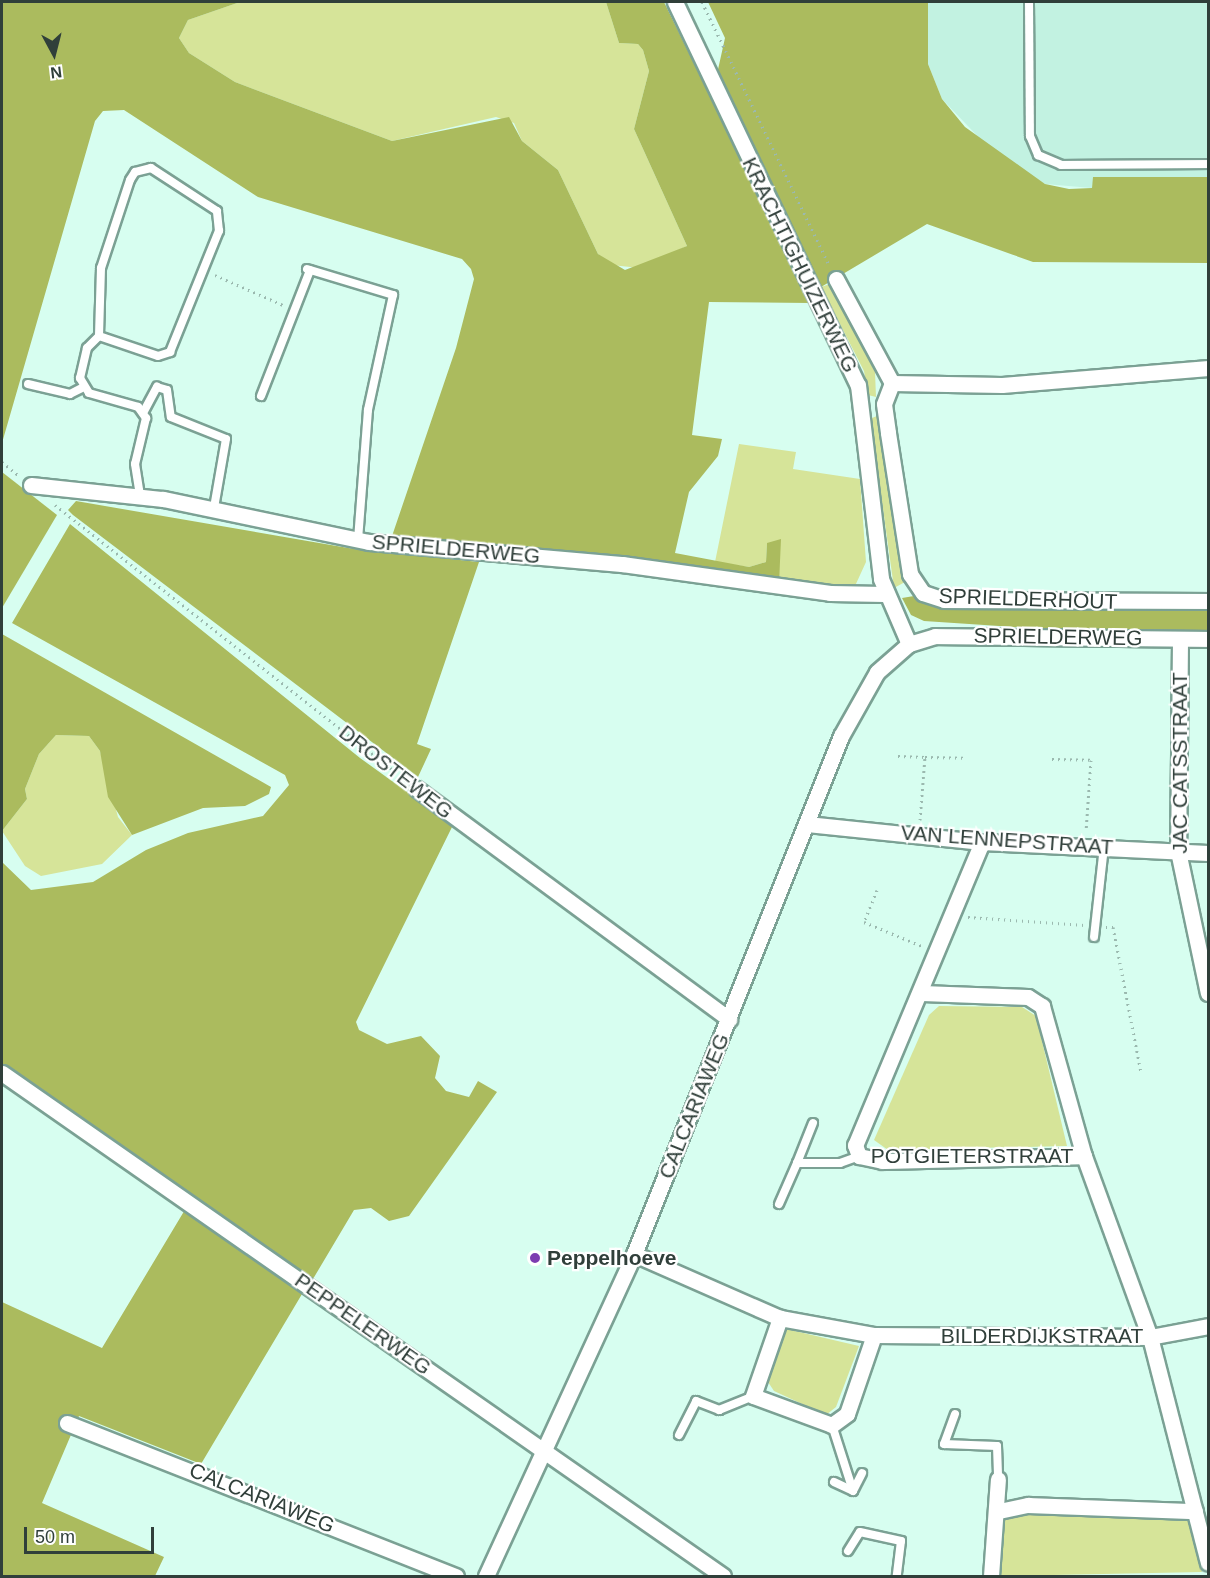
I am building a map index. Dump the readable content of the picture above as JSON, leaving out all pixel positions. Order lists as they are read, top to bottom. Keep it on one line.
{"streets":{"street":["KRACHTIGHUIZERWEG","SPRIELDERWEG","SPRIELDERHOUT","JAC CATSSTRAAT","DROSTEWEG","VAN LENNEPSTRAAT","CALCARIAWEG","POTGIETERSTRAAT","PEPPELERWEG","BILDERDIJKSTRAAT"]},"crossings":[["KRACHTIGHUIZERWEG","SPRIELDERWEG"],["KRACHTIGHUIZERWEG","CALCARIAWEG"],["SPRIELDERWEG","JAC CATSSTRAAT"],["SPRIELDERWEG","CALCARIAWEG"],["JAC CATSSTRAAT","VAN LENNEPSTRAAT"],["DROSTEWEG","CALCARIAWEG"],["VAN LENNEPSTRAAT","CALCARIAWEG"],["VAN LENNEPSTRAAT","POTGIETERSTRAAT"],["CALCARIAWEG","PEPPELERWEG"],["CALCARIAWEG","BILDERDIJKSTRAAT"],["POTGIETERSTRAAT","BILDERDIJKSTRAAT"]],"places":["Peppelhoeve"],"scale_bar":"50 m","north":"bottom"}
